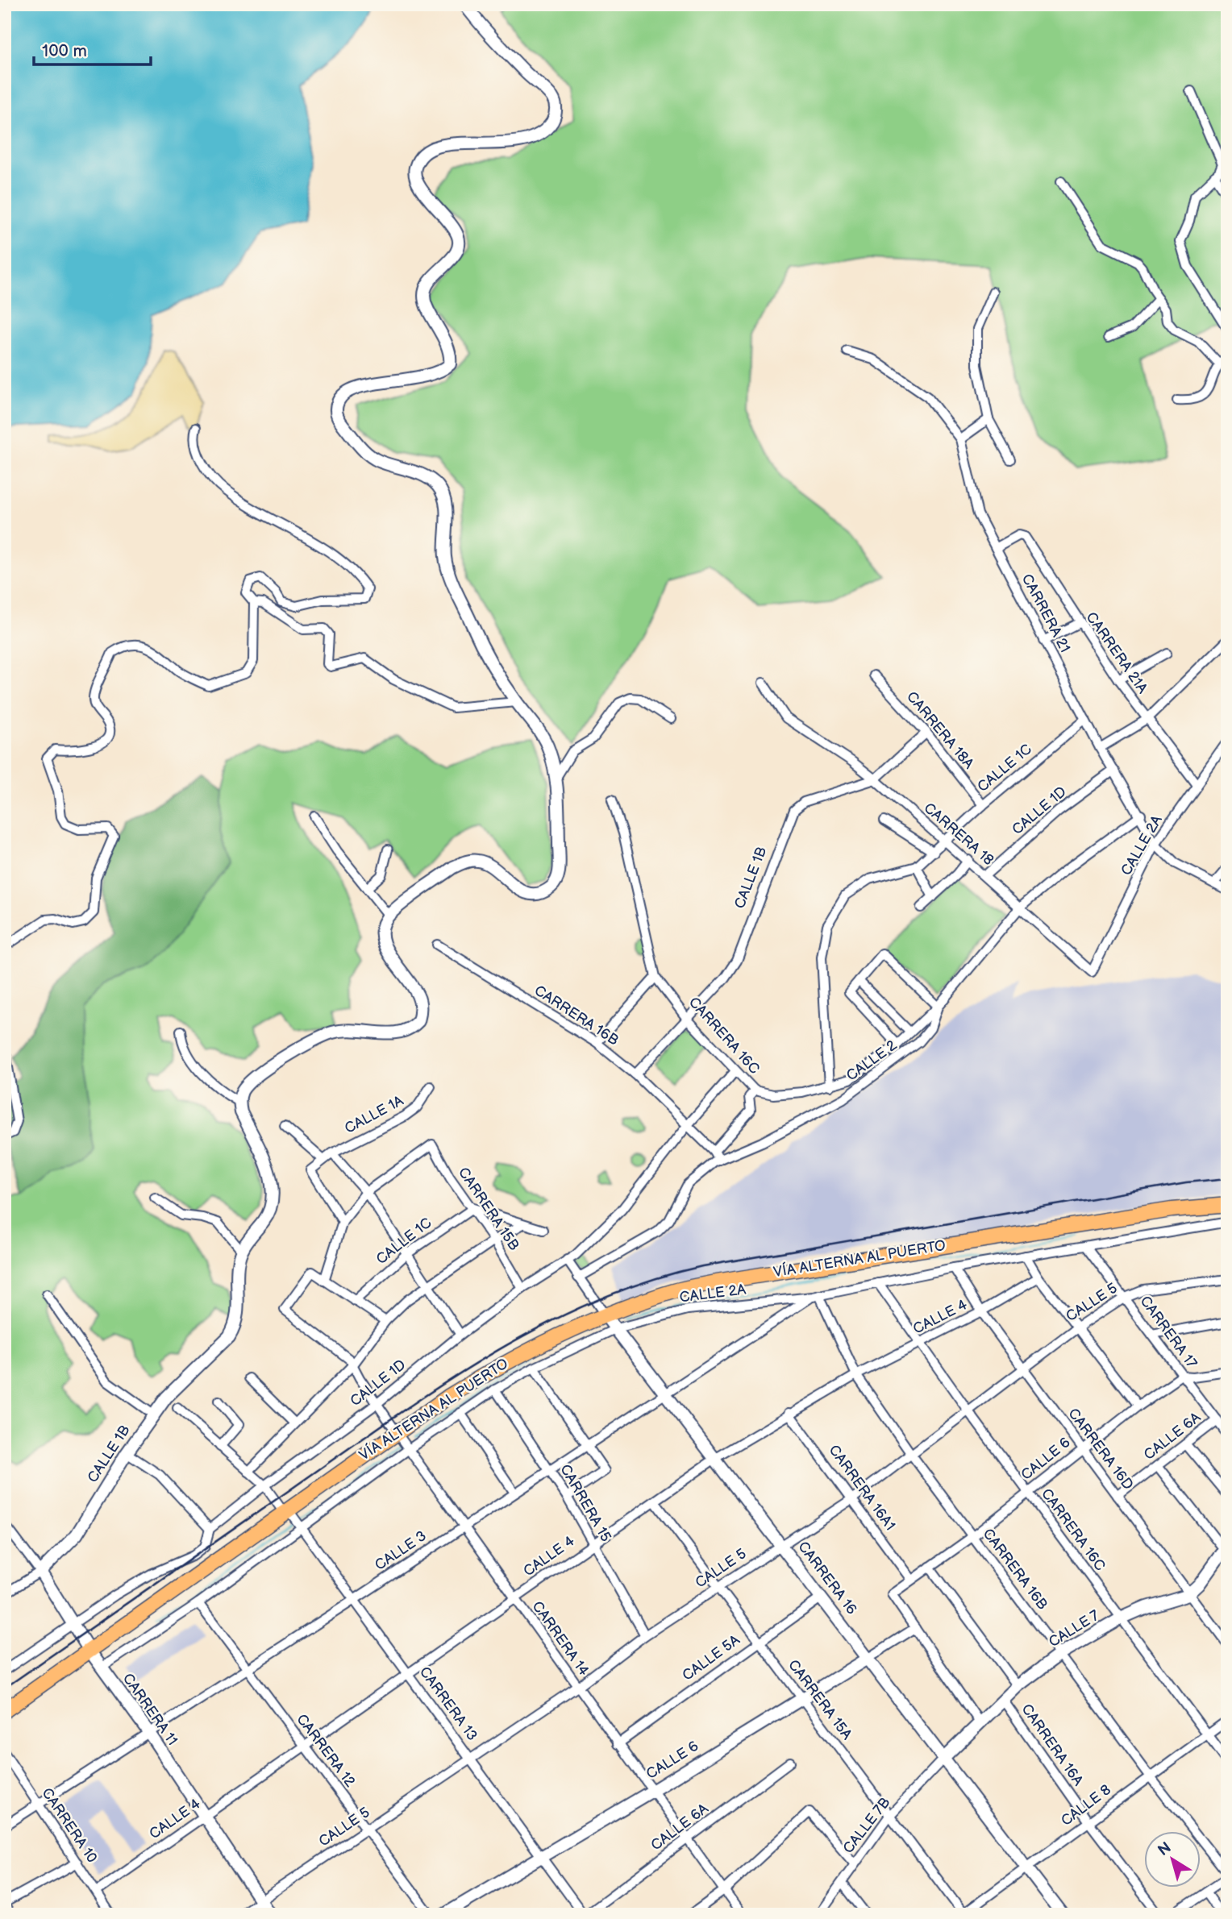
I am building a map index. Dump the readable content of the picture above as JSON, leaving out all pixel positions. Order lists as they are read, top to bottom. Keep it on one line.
{"streets":{"main road":["VÍA ALTERNA AL PUERTO"],"street":["CARRERA 21","CARRERA 21A","CARRERA 18A","CALLE 1C","CALLE 1D","CARRERA 18","CALLE 2A","CALLE 1B","CARRERA 16B","CARRERA 16C","CALLE 2","CALLE 1A","CARRERA 15B","CALLE 5","CALLE 4","CARRERA 17","CALLE 6A","CARRERA 16D","CALLE 6","CARRERA 16A1","CARRERA 15","CALLE 3","CARRERA 16","CALLE 7","CARRERA 14","CALLE 5A","CARRERA 15A","CARRERA 13","CARRERA 11","CARRERA 16A","CARRERA 12","CALLE 8","CARRERA 10","CALLE 7B"]},"crossings":[["CARRERA 21","CARRERA 21A"],["CARRERA 21","CALLE 1C"],["CARRERA 21","CALLE 1D"],["CARRERA 21","CALLE 2A"],["CARRERA 21","CALLE 2"],["CARRERA 21A","CALLE 2A"],["CARRERA 18A","CALLE 1C"],["CARRERA 18A","CALLE 1B"],["CALLE 1C","CARRERA 18"],["CALLE 1C","CARRERA 15B"],["CALLE 1D","CARRERA 18"],["CALLE 1D","CARRERA 16B"],["CALLE 1D","CARRERA 16C"],["CALLE 1D","CARRERA 15B"],["CALLE 1D","CARRERA 16"],["CALLE 1D","CARRERA 14"],["CALLE 1D","CARRERA 13"],["CALLE 1D","CARRERA 11"],["CARRERA 18","CALLE 2A"],["CARRERA 18","CALLE 1B"],["CARRERA 18","CALLE 2"],["CALLE 2A","CARRERA 16B"],["CALLE 2A","CARRERA 16C"],["CALLE 2A","VÍA ALTERNA AL PUERTO"],["CALLE 2A","CARRERA 17"],["CALLE 2A","CARRERA 16D"],["CALLE 2A","CARRERA 15"],["CALLE 2A","CALLE 3"],["CALLE 2A","CARRERA 16"],["CALLE 2A","CARRERA 14"],["CALLE 2A","CARRERA 13"],["CALLE 2A","CARRERA 11"],["CALLE 2A","CARRERA 12"],["CALLE 1B","CARRERA 16B"],["CALLE 1B","CARRERA 16C"],["CALLE 1B","CARRERA 11"],["CARRERA 16B","CALLE 2"],["CARRERA 16B","CALLE 5"],["CARRERA 16B","CALLE 4"],["CARRERA 16B","CALLE 6"],["CARRERA 16B","CALLE 3"],["CARRERA 16B","CALLE 7"],["CARRERA 16B","CALLE 8"],["CARRERA 16C","CALLE 2"],["CARRERA 16C","CALLE 5"],["CARRERA 16C","CALLE 4"],["CARRERA 16C","CALLE 6"],["CARRERA 16C","CALLE 7"],["CARRERA 16C","CALLE 8"],["CALLE 2","CARRERA 16"],["VÍA ALTERNA AL PUERTO","CARRERA 16"],["VÍA ALTERNA AL PUERTO","CARRERA 14"],["VÍA ALTERNA AL PUERTO","CARRERA 13"],["VÍA ALTERNA AL PUERTO","CARRERA 11"],["CALLE 5","CARRERA 17"],["CALLE 5","CARRERA 16D"],["CALLE 5","CARRERA 16A1"],["CALLE 5","CARRERA 15"],["CALLE 5","CARRERA 16"],["CALLE 5","CARRERA 14"],["CALLE 5","CARRERA 15A"],["CALLE 5","CARRERA 13"],["CALLE 5","CARRERA 11"],["CALLE 5","CARRERA 12"],["CALLE 4","CARRERA 16D"],["CALLE 4","CARRERA 16A1"],["CALLE 4","CARRERA 15"],["CALLE 4","CARRERA 16"],["CALLE 4","CARRERA 14"],["CALLE 4","CARRERA 15A"],["CALLE 4","CARRERA 13"],["CALLE 4","CARRERA 11"],["CALLE 4","CARRERA 12"],["CALLE 4","CARRERA 10"],["CARRERA 17","CALLE 6A"],["CARRERA 17","CALLE 6"],["CALLE 6A","CARRERA 16D"],["CALLE 6A","CARRERA 14"],["CALLE 6A","CARRERA 13"],["CARRERA 16D","CALLE 6"],["CARRERA 16D","CALLE 7"],["CALLE 6","CARRERA 16A1"],["CALLE 6","CARRERA 16"],["CALLE 6","CARRERA 14"],["CALLE 6","CARRERA 15A"],["CALLE 6","CARRERA 13"],["CARRERA 15","CALLE 3"],["CALLE 3","CARRERA 16"],["CALLE 3","CARRERA 14"],["CALLE 3","CARRERA 13"],["CALLE 3","CARRERA 11"],["CALLE 3","CARRERA 12"],["CALLE 3","CARRERA 10"],["CARRERA 16","CALLE 7"],["CARRERA 16","CALLE 5A"],["CARRERA 16","CALLE 8"],["CARRERA 16","CALLE 7B"],["CALLE 7","CARRERA 16A"],["CALLE 7","CALLE 7B"],["CARRERA 14","CALLE 5A"],["CALLE 5A","CARRERA 15A"],["CARRERA 15A","CALLE 8"],["CARRERA 15A","CALLE 7B"],["CARRERA 16A","CALLE 8"]],"scale_bar":"100 m","north":"top left"}
